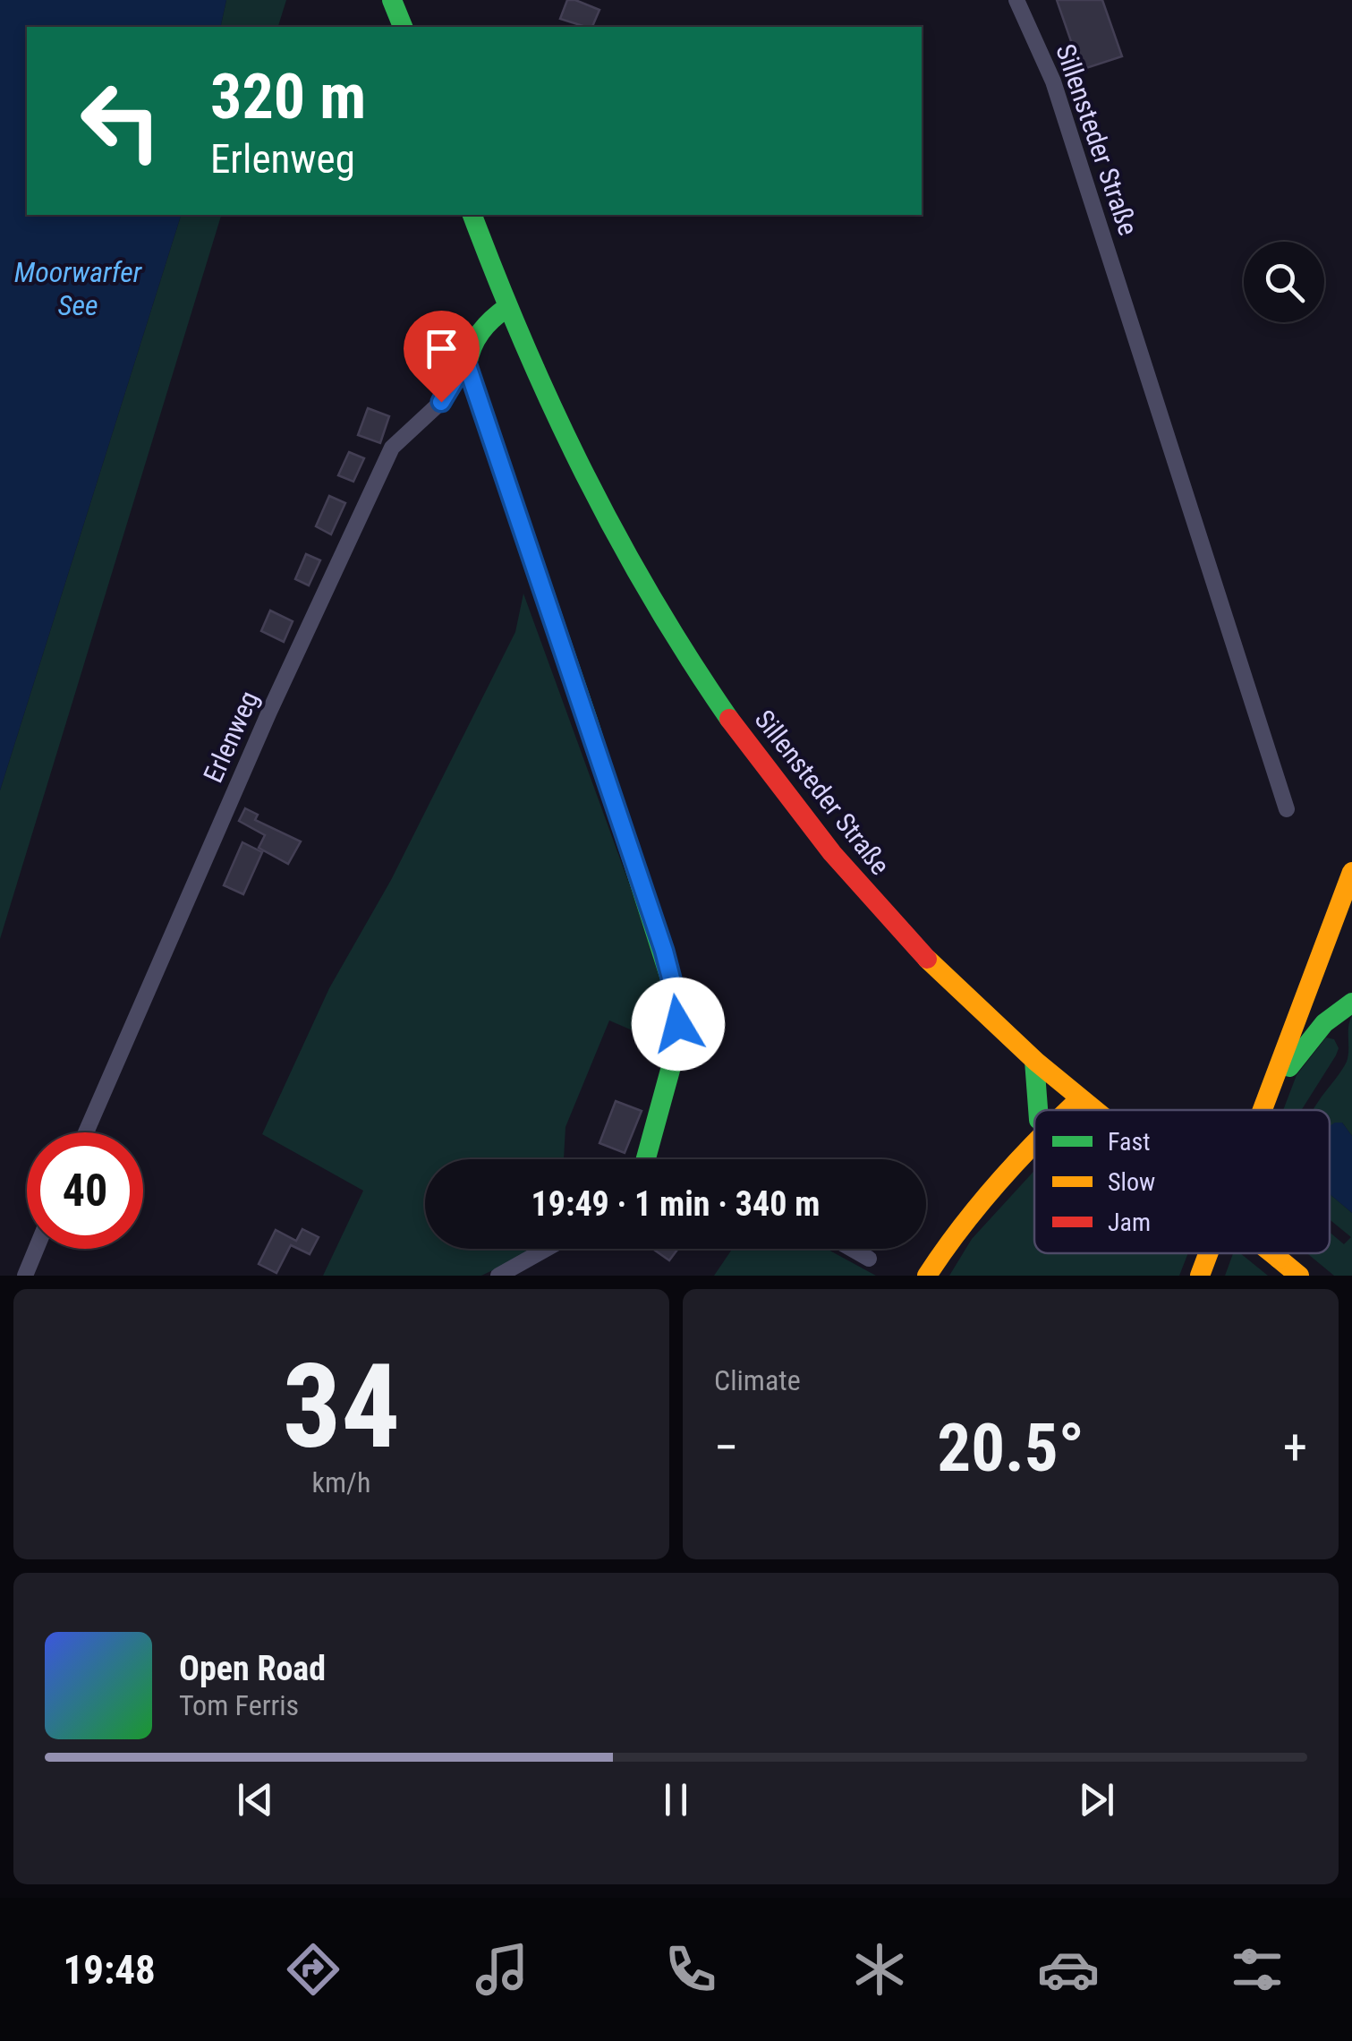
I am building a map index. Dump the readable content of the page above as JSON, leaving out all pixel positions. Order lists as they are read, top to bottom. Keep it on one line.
{"streets":{"main road":["Sillensteder Straße"],"street":["Erlenweg"]},"water":["Moorwarfer See"],"legend":["Fast","Slow","Jam"],"page":{"turn":["320 m","Erlenweg"],"limit":"40","trip":"19:49 · 1 min · 340 m","tile":[["34","km/h"],"Climate"],"heat":["−","20.5°","+"],"song":["Open Road","Tom Ferris"],"tabs":"19:48"}}
